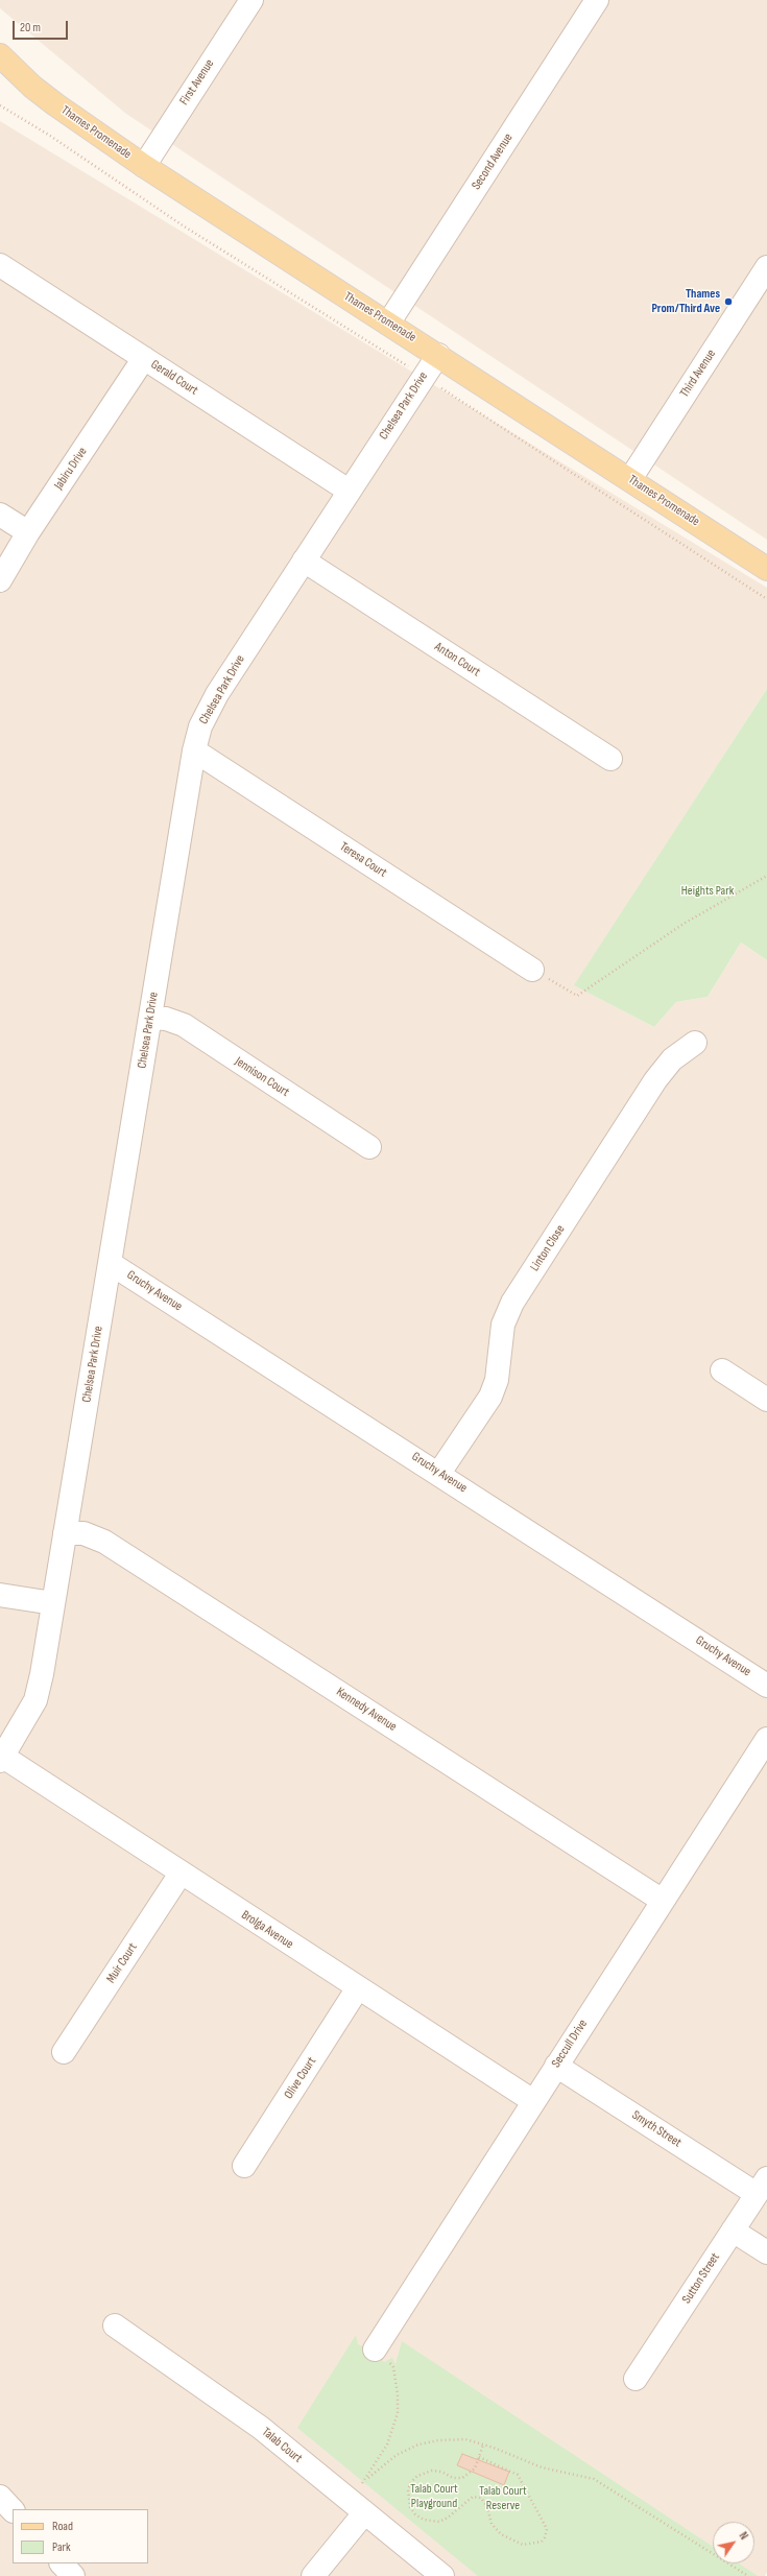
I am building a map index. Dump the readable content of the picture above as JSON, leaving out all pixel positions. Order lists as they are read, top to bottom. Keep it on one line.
{"streets":{"main road":["Thames Promenade"],"street":["First Avenue","Second Avenue","Third Avenue","Gerald Court","Chelsea Park Drive","Jabiru Drive","Anton Court","Teresa Court","Jennison Court","Linton Close","Gruchy Avenue","Kennedy Avenue","Brolga Avenue","Muir Court","Seccull Drive","Olive Court","Smyth Street","Sutton Street","Talab Court"]},"crossings":[["First Avenue","Thames Promenade"],["Thames Promenade","Second Avenue"],["Thames Promenade","Third Avenue"],["Thames Promenade","Chelsea Park Drive"],["Gerald Court","Chelsea Park Drive"],["Gerald Court","Jabiru Drive"],["Chelsea Park Drive","Anton Court"],["Chelsea Park Drive","Teresa Court"],["Chelsea Park Drive","Jennison Court"],["Chelsea Park Drive","Gruchy Avenue"],["Chelsea Park Drive","Kennedy Avenue"],["Chelsea Park Drive","Brolga Avenue"],["Linton Close","Gruchy Avenue"],["Kennedy Avenue","Seccull Drive"],["Brolga Avenue","Muir Court"],["Brolga Avenue","Seccull Drive"],["Brolga Avenue","Olive Court"],["Seccull Drive","Smyth Street"],["Smyth Street","Sutton Street"]],"parks":["Heights Park","Talab Court Playground","Talab Court Reserve"],"places":["Thames Prom/Third Ave"],"legend":["Road","Park"],"scale_bar":"20 m","north":"top right"}
